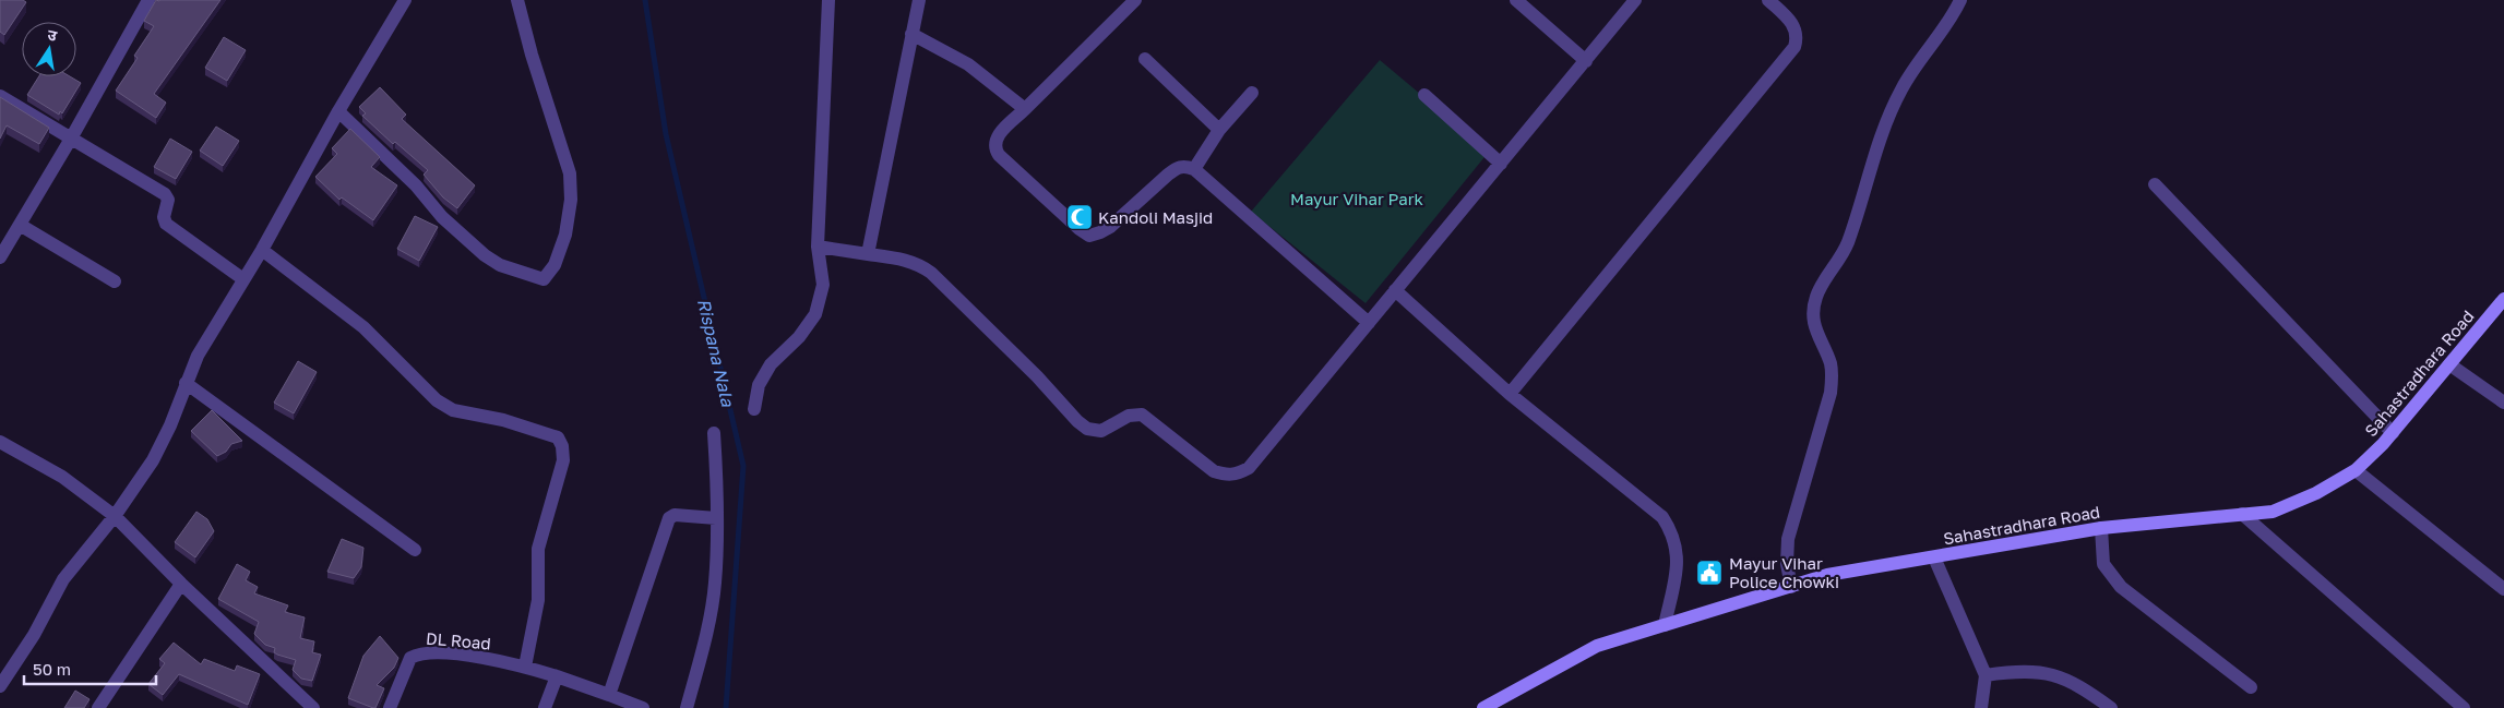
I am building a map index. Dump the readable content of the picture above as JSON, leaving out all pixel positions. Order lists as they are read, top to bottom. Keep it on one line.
{"streets":{"main road":["Sahastradhara Road"],"street":["DL Road"]},"water":["Rispana Nala"],"parks":["Mayur Vihar Park"],"places":{"mosque":["Kandoli Masjid"],"public building":["Mayur Vihar Police Chowki"]},"scale_bar":"50 m","north":"top"}
